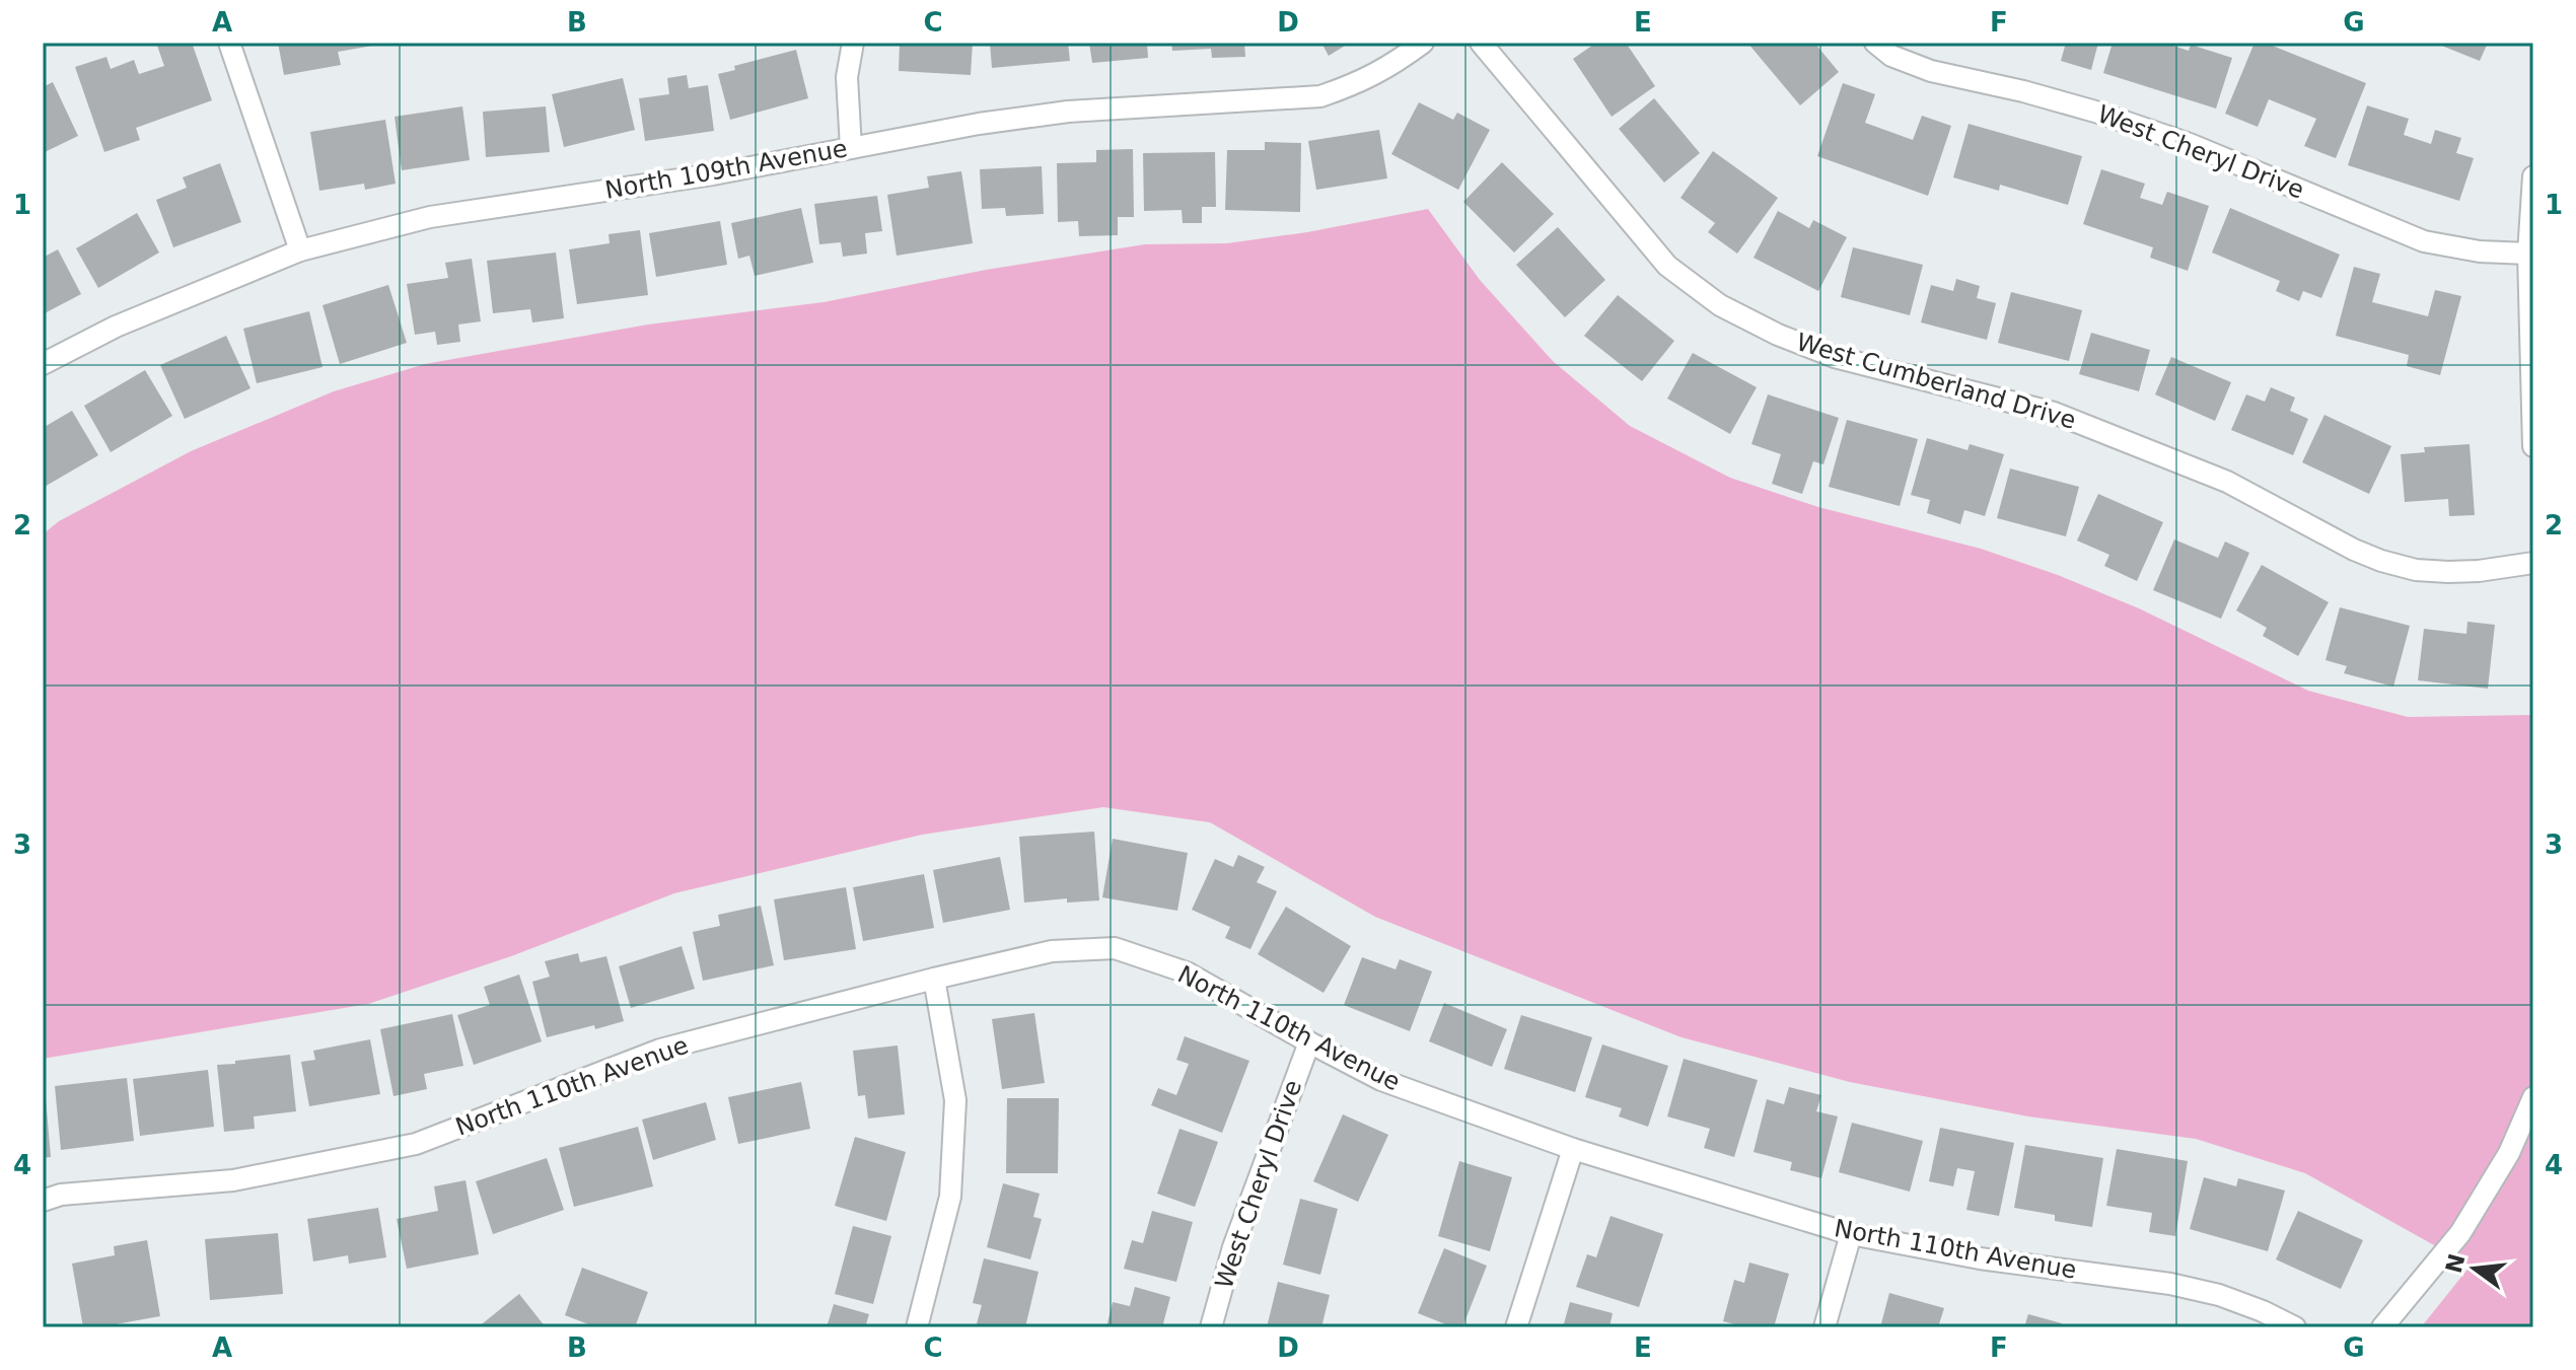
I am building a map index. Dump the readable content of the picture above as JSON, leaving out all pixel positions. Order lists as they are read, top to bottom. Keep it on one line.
{"streets":{"street":["West Cheryl Drive","North 109th Avenue","West Cumberland Drive","North 110th Avenue"]},"crossings":[["West Cheryl Drive","North 110th Avenue"]],"north":"left","grid":{"columns":["A","B","C","D","E","F","G"],"rows":["1","2","3","4"]}}
